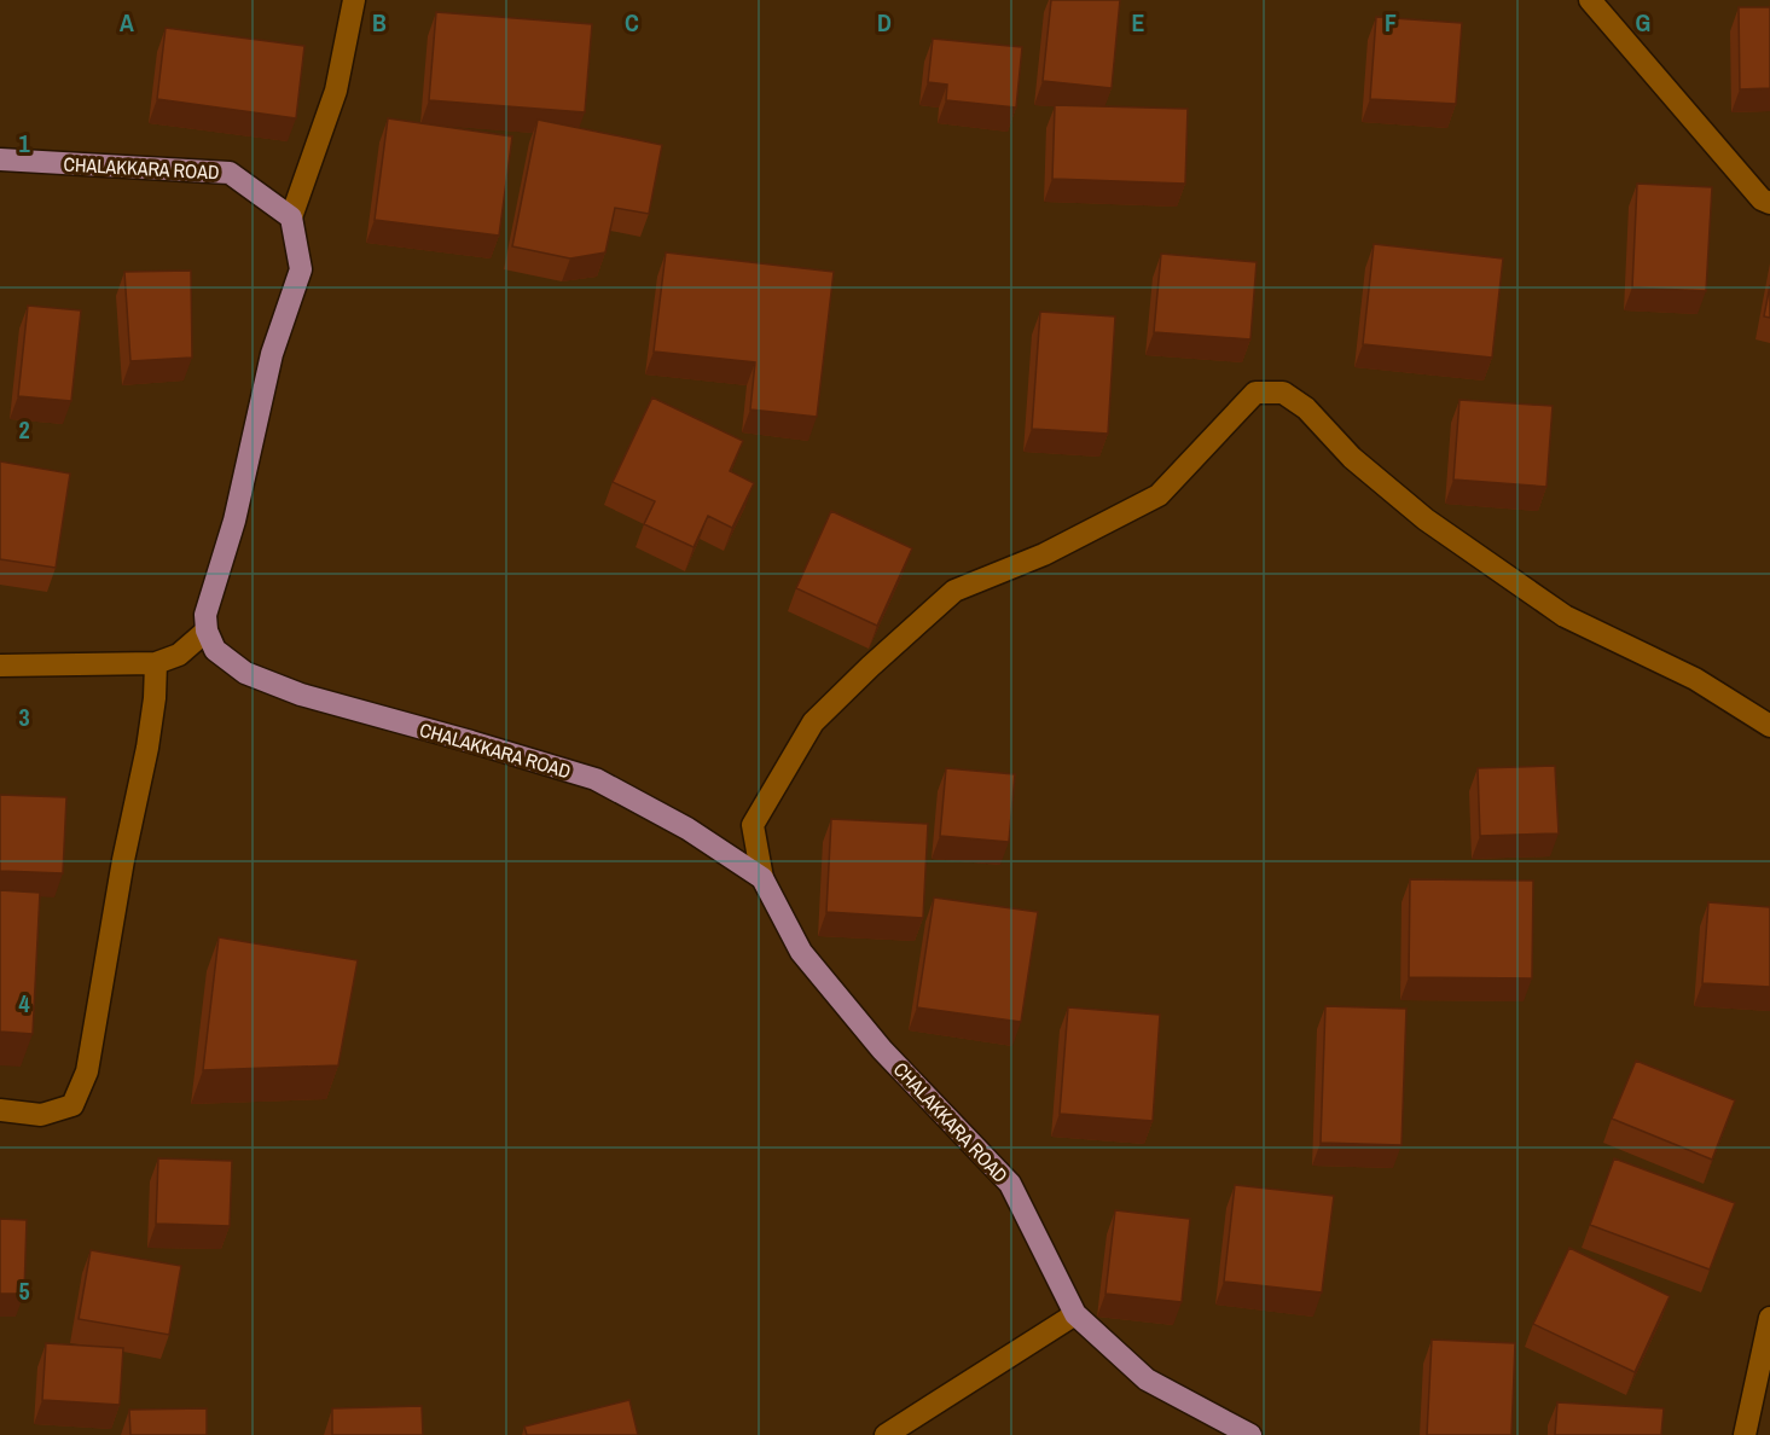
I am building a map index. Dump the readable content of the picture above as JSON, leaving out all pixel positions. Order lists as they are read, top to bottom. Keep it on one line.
{"streets":{"main road":["CHALAKKARA ROAD"]},"grid":{"columns":["A","B","C","D","E","F","G"],"rows":["1","2","3","4","5"]}}
